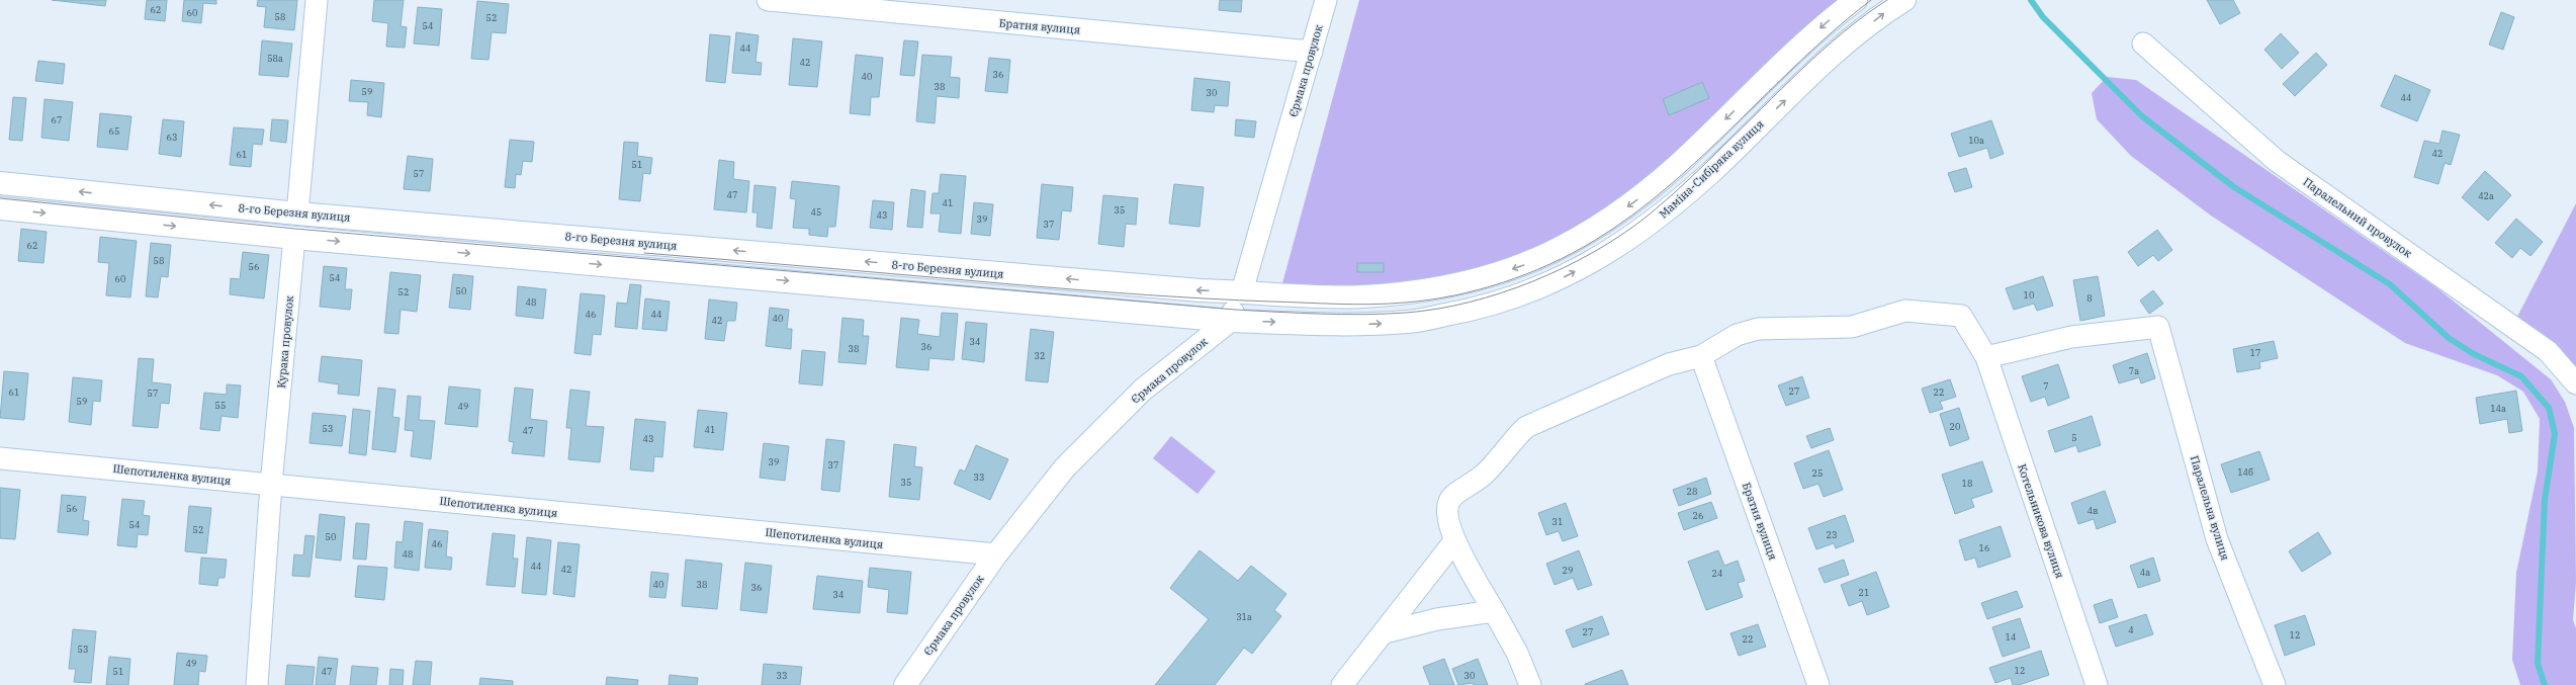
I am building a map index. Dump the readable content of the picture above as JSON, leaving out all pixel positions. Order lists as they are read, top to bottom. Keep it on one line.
{"streets":{"main road":["Єрмака провулок","Маміна-Сибіряка вулиця","8-го Березня вулиця","Курака провулок"],"street":["Братня вулиця","Паралельний провулок","Шепотиленка вулиця","Паралельна вулиця","Котельникова вулиця"]},"crossings":[["Братня вулиця","Єрмака провулок"],["Братня вулиця","Котельникова вулиця"],["Єрмака провулок","Маміна-Сибіряка вулиця"],["Єрмака провулок","8-го Березня вулиця"],["Єрмака провулок","Шепотиленка вулиця"],["8-го Березня вулиця","Курака провулок"],["Курака провулок","Шепотиленка вулиця"],["Паралельна вулиця","Котельникова вулиця"]],"house_numbers":["62","60","58","52","54","44","58а","42","36","40","38","59","30","44","67","65","63","10а","42","61","51","57","47","42а","41","35","45","43","39","37","62","58","56","54","60","50","52","10","8","48","46","44","40","42","34","36","38","17","32","7а","7","27","61","22","57","59","55","49","14а","20","53","41","47","5","43","39","37","14б","25","33","35","18","28","56","4в","26","31","54","52","23","50","46","16","48","44","42","29","4а","24","40","38","36","21","34","31а","4","27","12","14","22","53","49","12","51","47","33","30"]}
